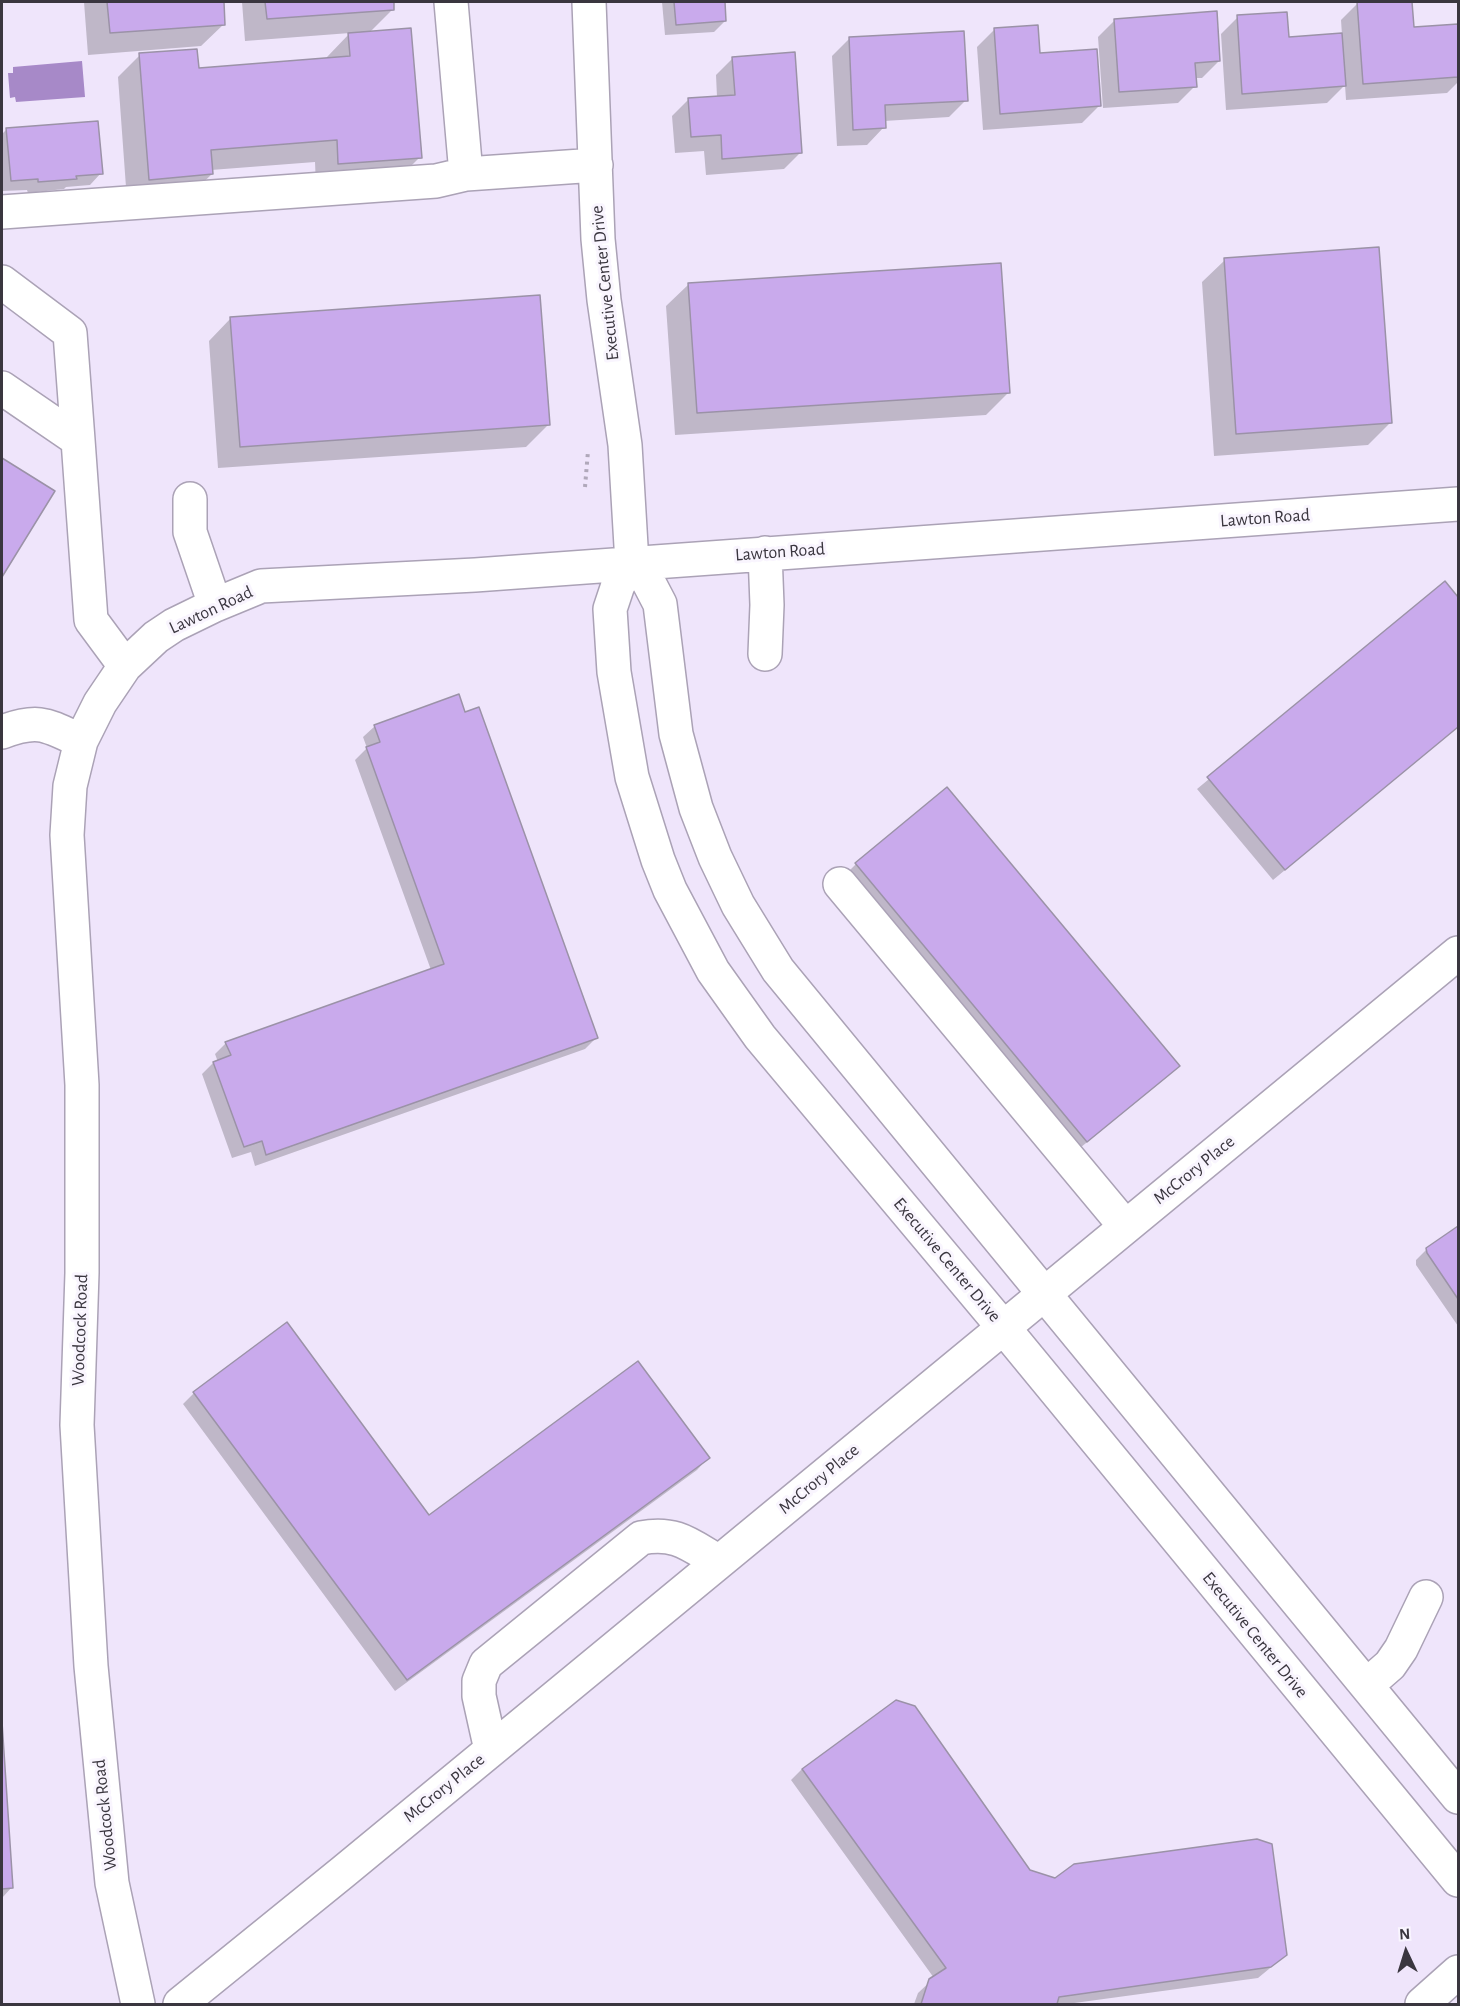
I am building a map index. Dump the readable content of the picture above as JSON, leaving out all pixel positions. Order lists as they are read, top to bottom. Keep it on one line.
{"streets":{"street":["Executive Center Drive","Lawton Road","McCrory Place","Woodcock Road"]},"crossings":[["Executive Center Drive","Lawton Road"],["Executive Center Drive","McCrory Place"],["Lawton Road","Woodcock Road"]],"north":"top"}
